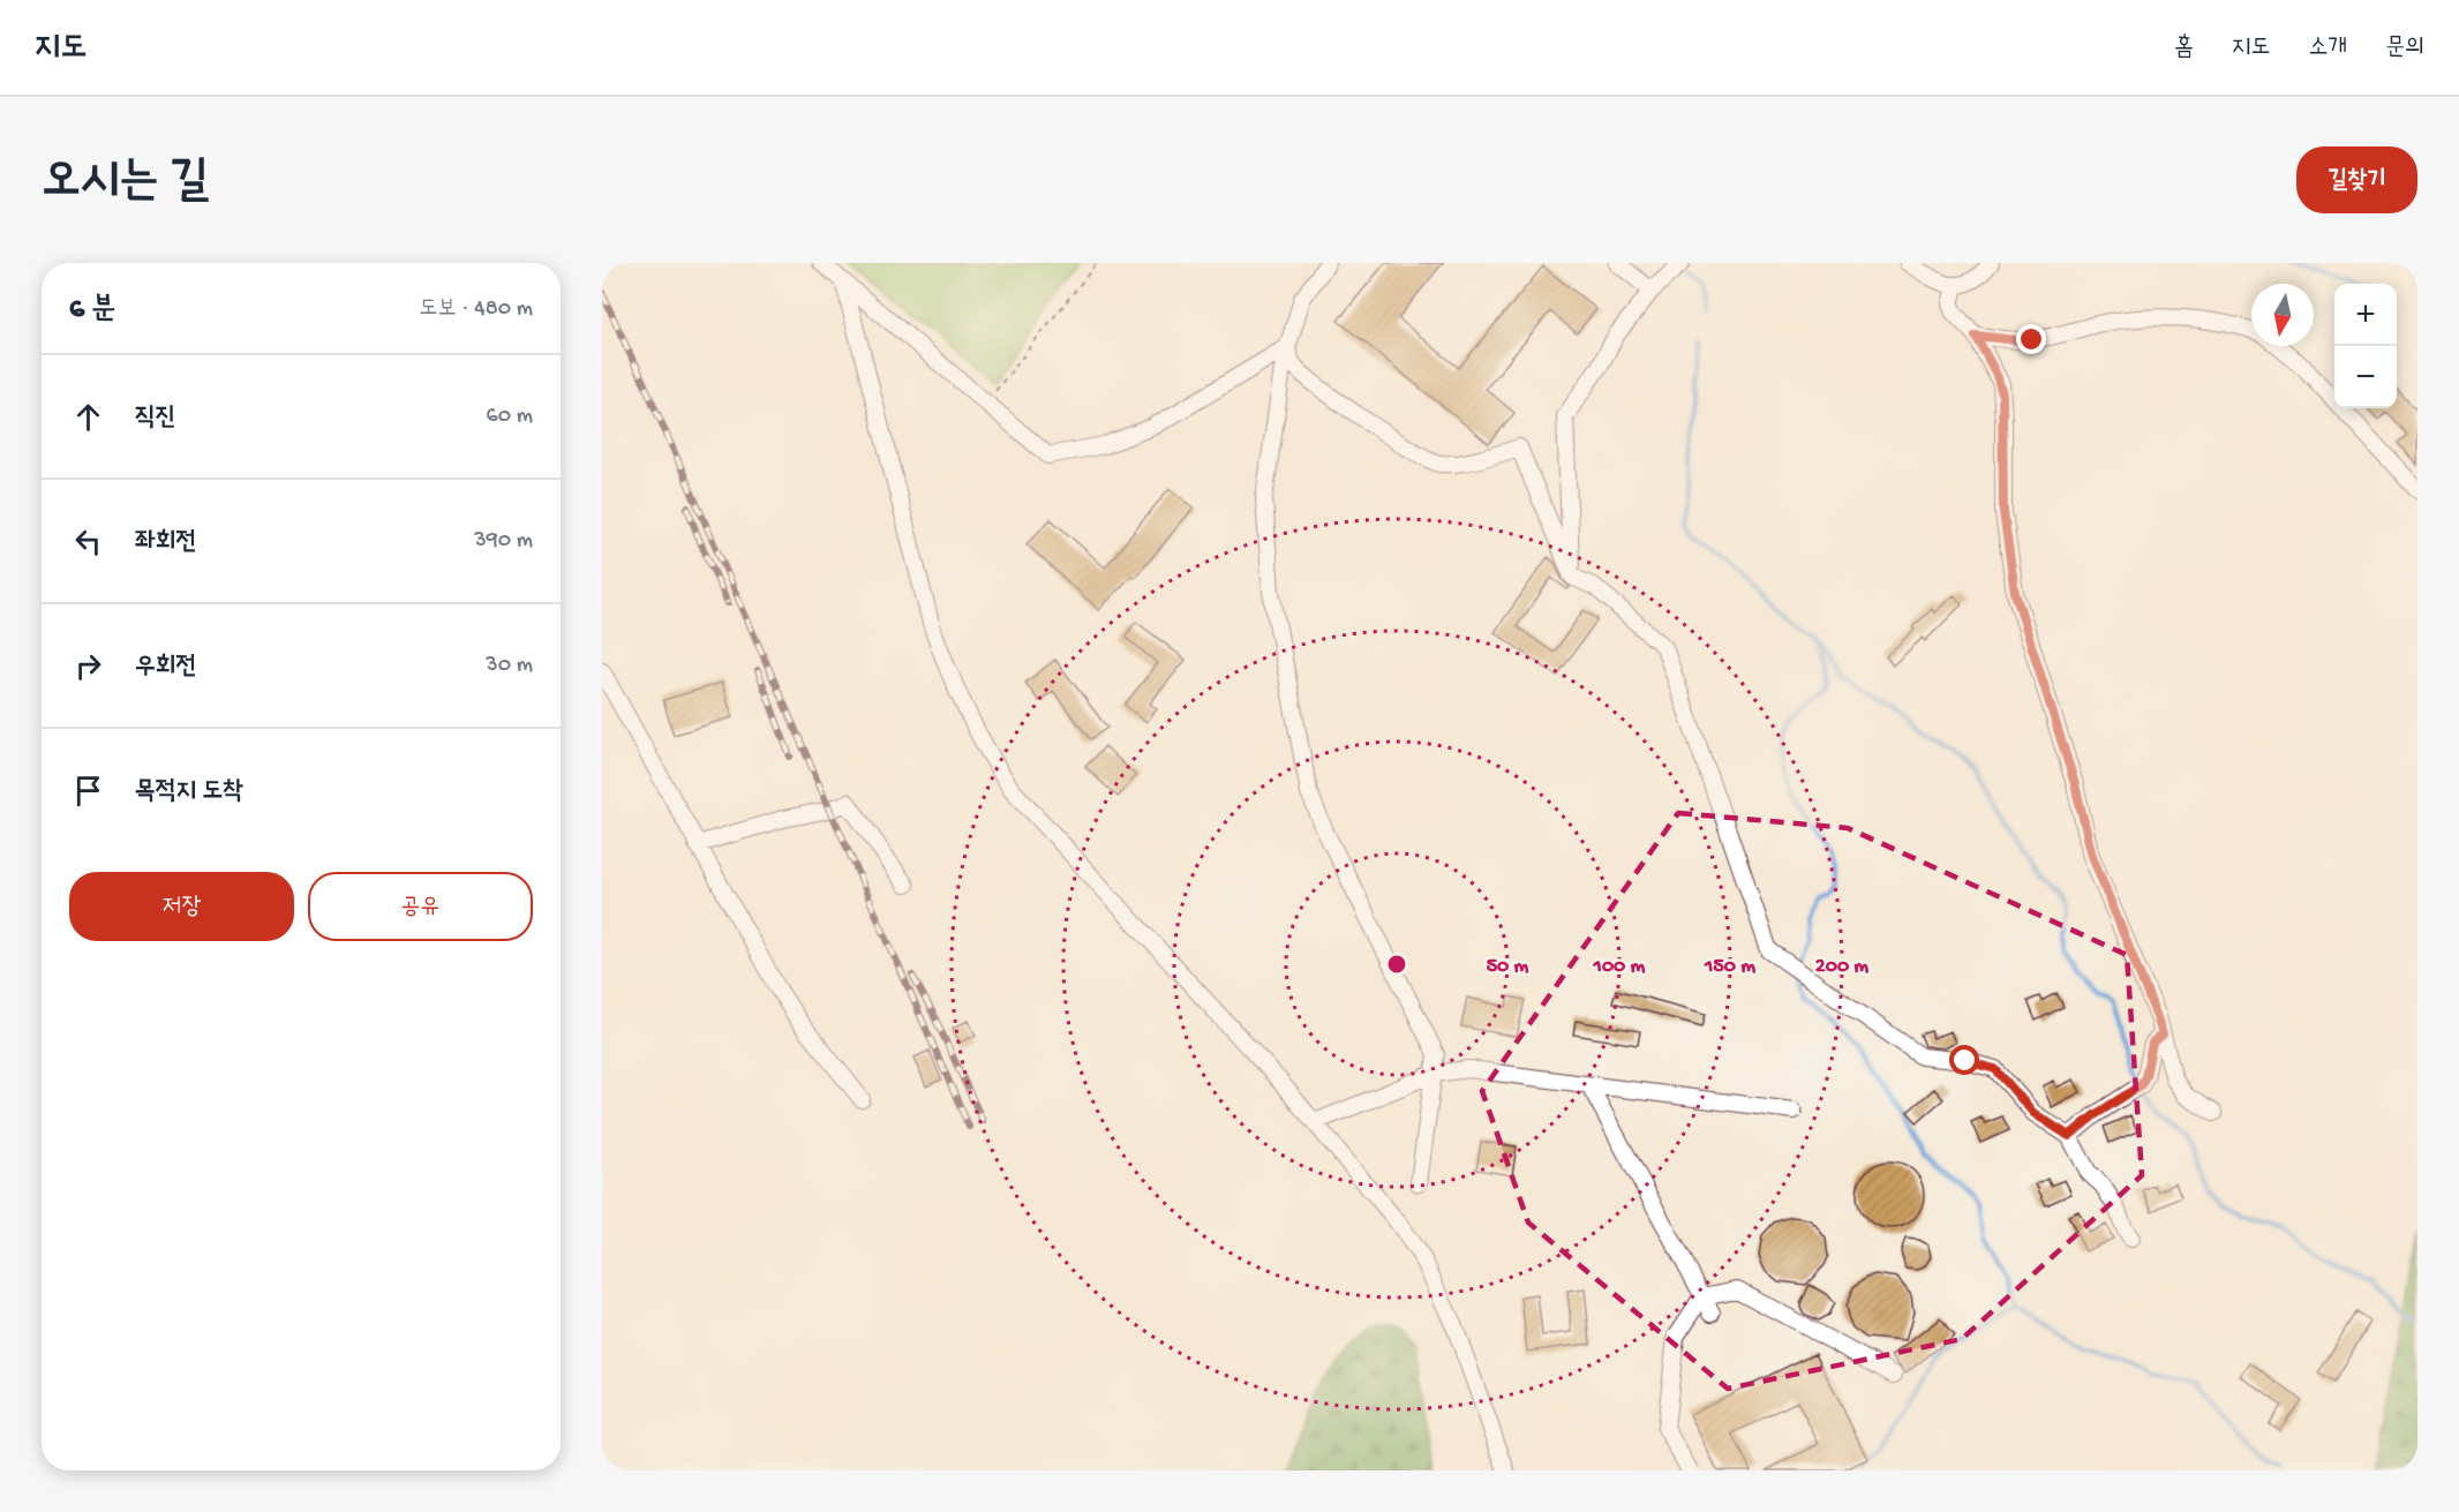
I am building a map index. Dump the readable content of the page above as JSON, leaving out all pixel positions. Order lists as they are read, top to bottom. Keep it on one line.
{"north":"bottom","page":{"header":"지도","nav":["홈","지도","소개","문의"],"buttons":["길찾기",["저장","공유"]],"title":"오시는 길","heading":["6 분","도보 · 480 m"],"map_buttons":["+","−"],"list":[["직진","60 m"],["좌회전","390 m"],["우회전","30 m"],"목적지 도착"]},"rings":["50 m","100 m","150 m","200 m"]}
